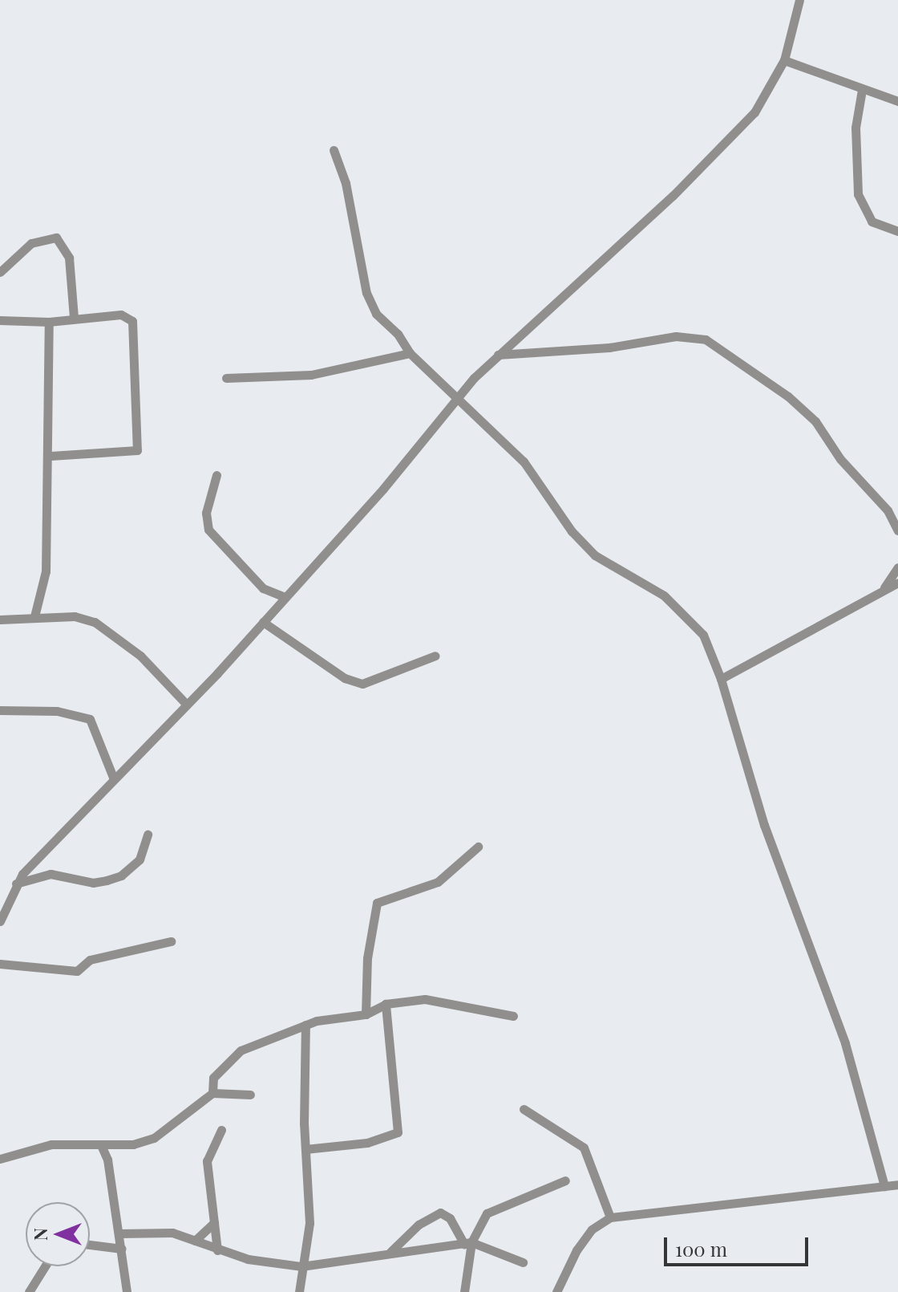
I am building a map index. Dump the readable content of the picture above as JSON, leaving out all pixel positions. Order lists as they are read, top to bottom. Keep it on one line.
{"scale_bar":"100 m","north":"left"}
